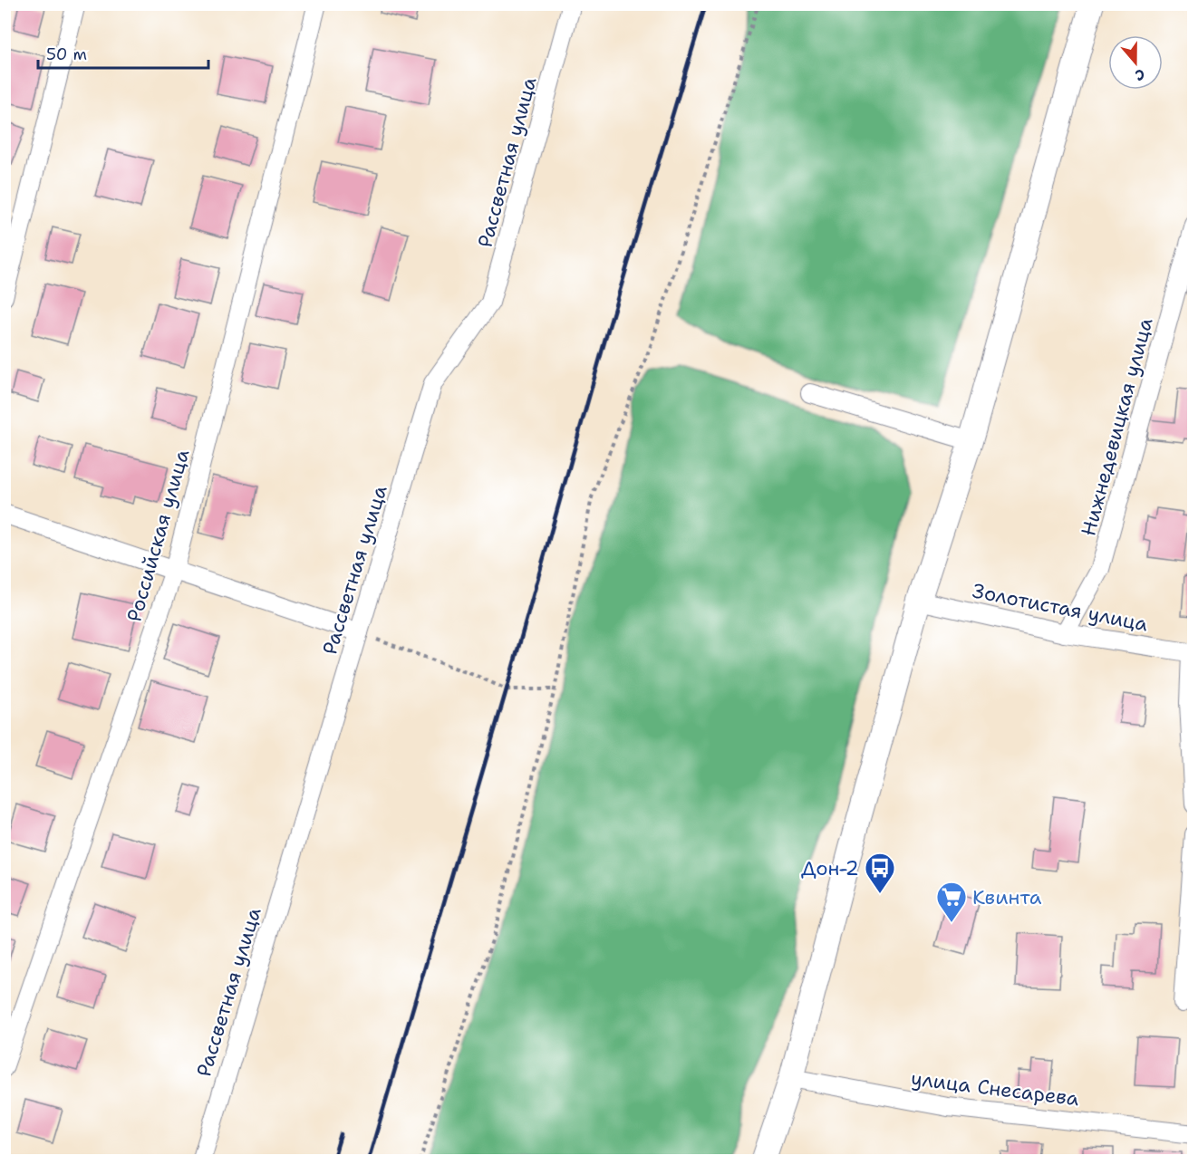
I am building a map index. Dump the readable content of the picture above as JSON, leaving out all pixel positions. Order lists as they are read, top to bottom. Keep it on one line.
{"streets":{"street":["Рассветная улица","Нижнедевицкая улица","Российская улица","Золотистая улица","улица Снесарева"]},"crossings":[["Нижнедевицкая улица","Золотистая улица"]],"places":{"bus stop":["Дон-2"],"supermarket":["Квинта"]},"scale_bar":"50 m","north":"bottom"}
